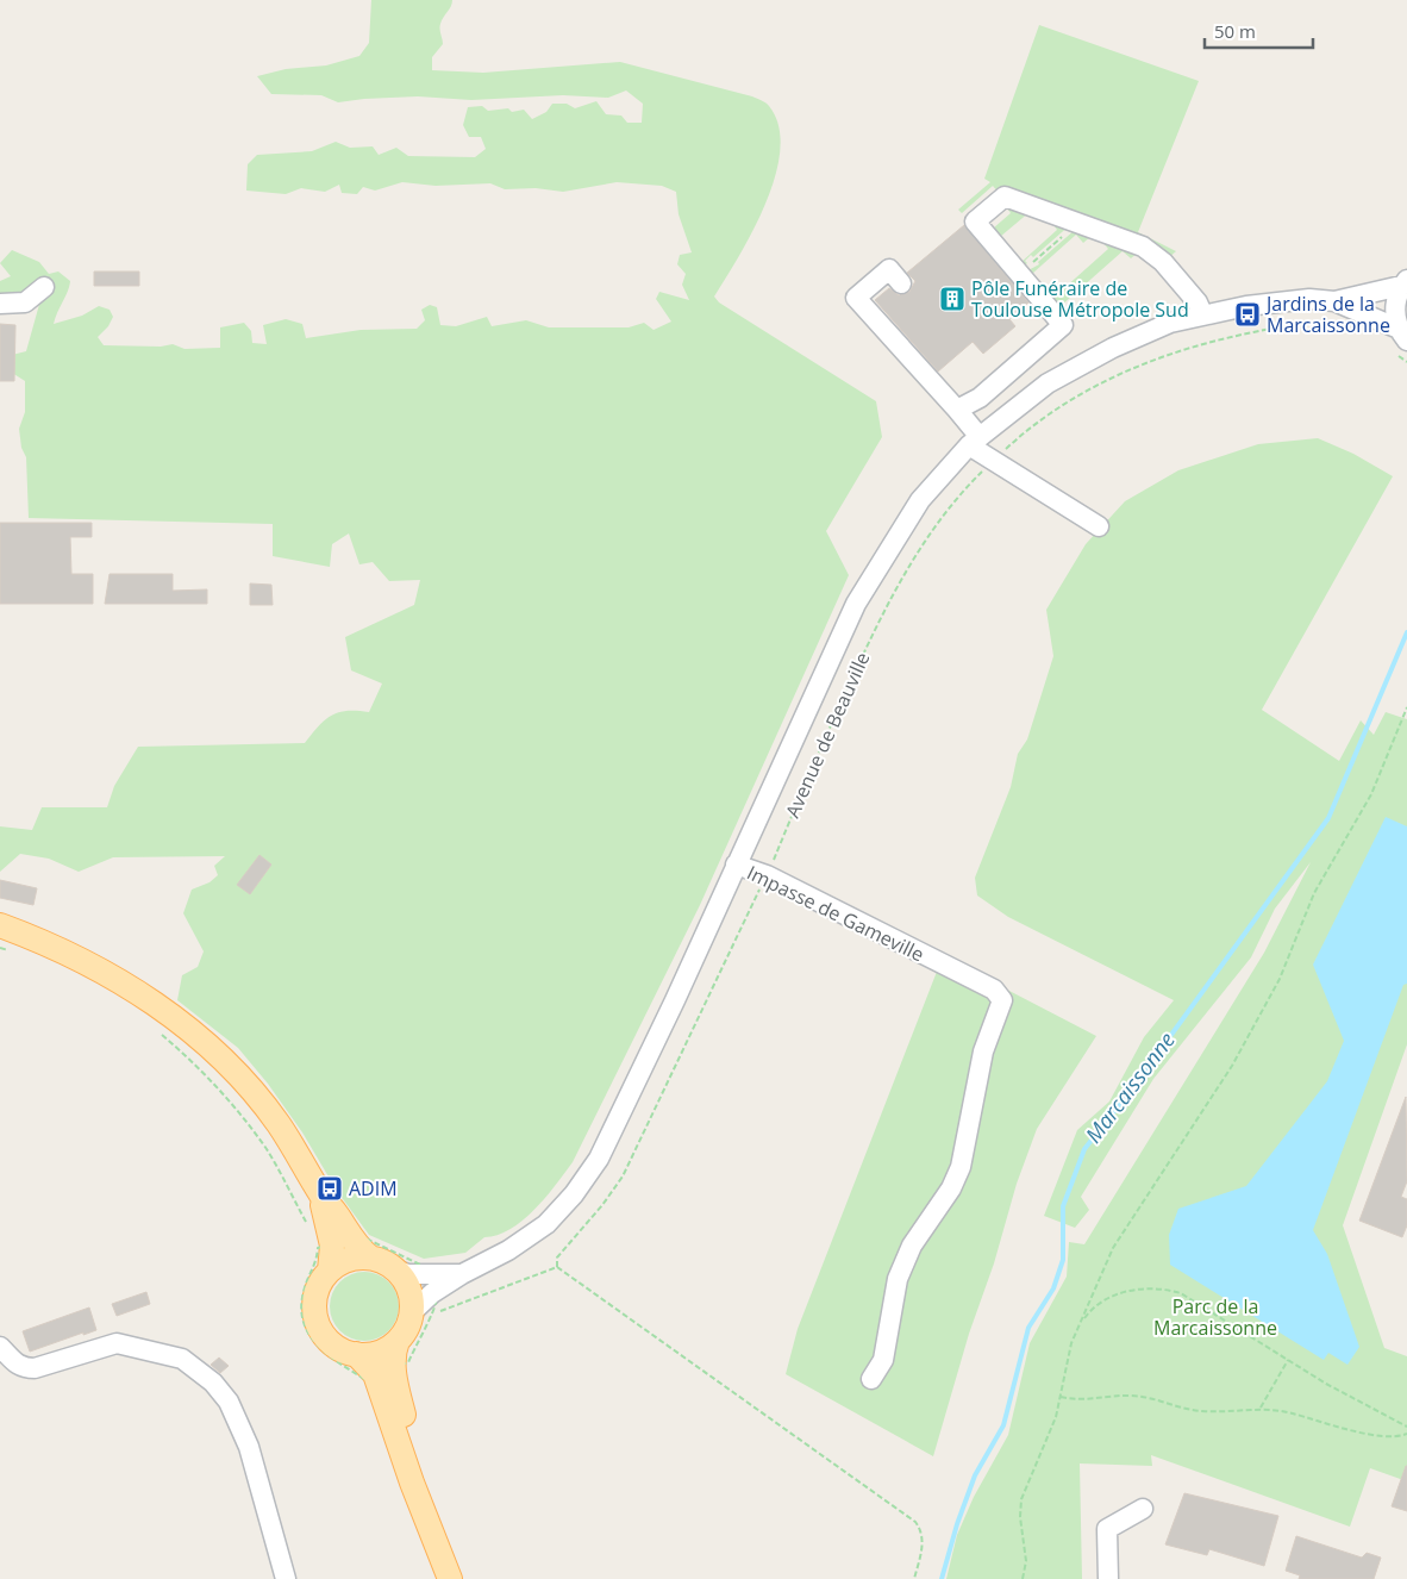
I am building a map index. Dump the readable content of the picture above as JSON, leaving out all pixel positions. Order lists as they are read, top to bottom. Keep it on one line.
{"streets":{"street":["Avenue de Beauville","Impasse de Gameville"]},"crossings":[["Avenue de Beauville","Impasse de Gameville"]],"water":["Marcaissonne"],"parks":["Parc de la Marcaissonne"],"places":{"building":["Pôle Funéraire de Toulouse Métropole Sud"],"bus stop":["Jardins de la Marcaissonne","ADIM"]},"scale_bar":"50 m"}
